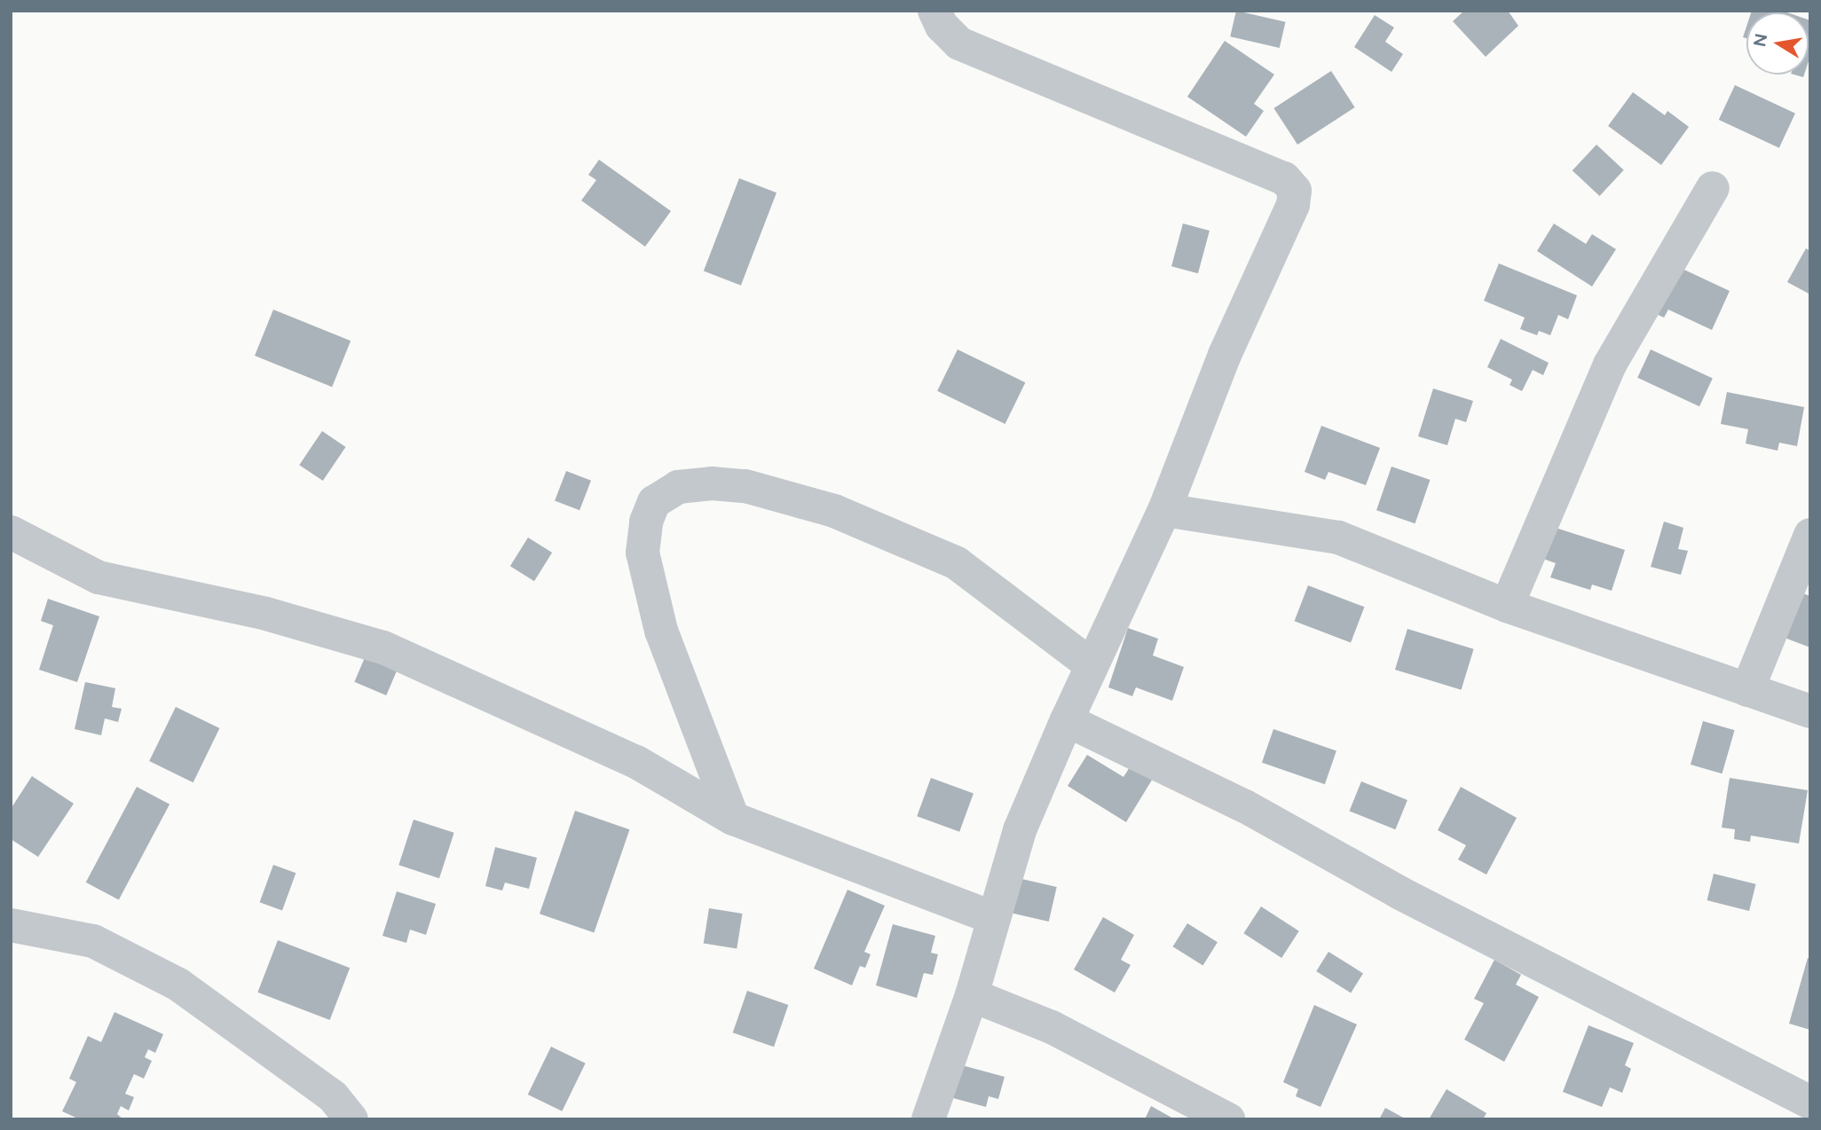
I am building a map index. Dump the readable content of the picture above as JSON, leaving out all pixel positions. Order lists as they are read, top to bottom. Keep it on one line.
{"north":"left"}
